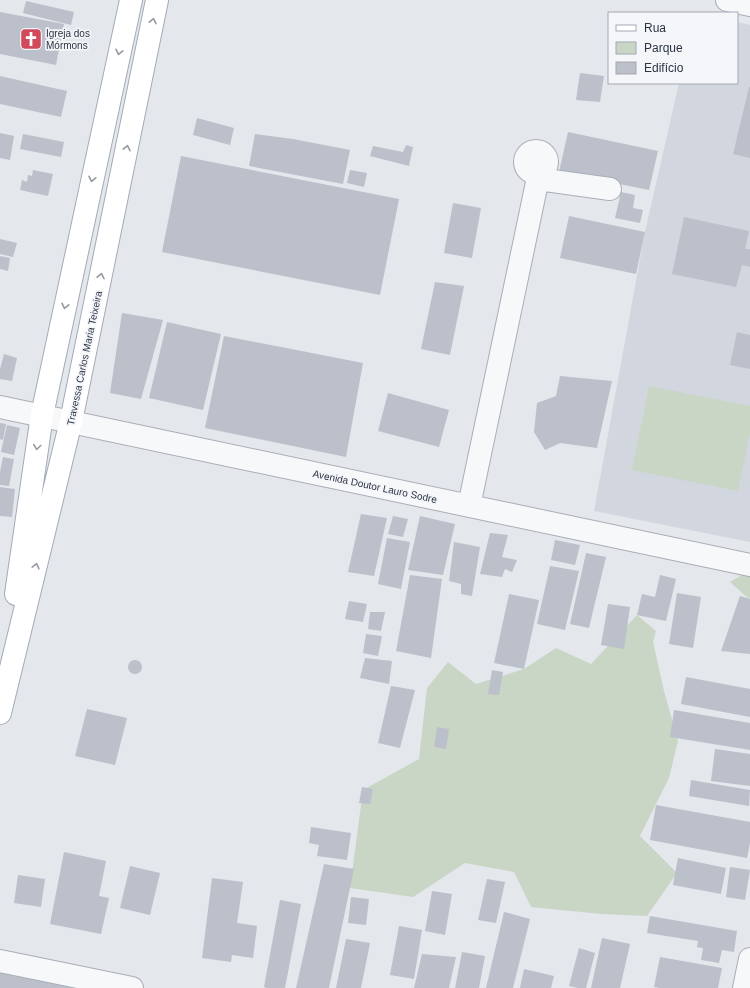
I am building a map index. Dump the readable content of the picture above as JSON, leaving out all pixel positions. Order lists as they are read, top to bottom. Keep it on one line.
{"streets":{"main road":["Travessa Carlos Maria Teixeira"],"street":["Avenida Doutor Lauro Sodre"]},"crossings":[["Travessa Carlos Maria Teixeira","Avenida Doutor Lauro Sodre"]],"places":{"church":["Igreja dos Mórmons"]},"legend":["Rua","Parque","Edifício"]}
